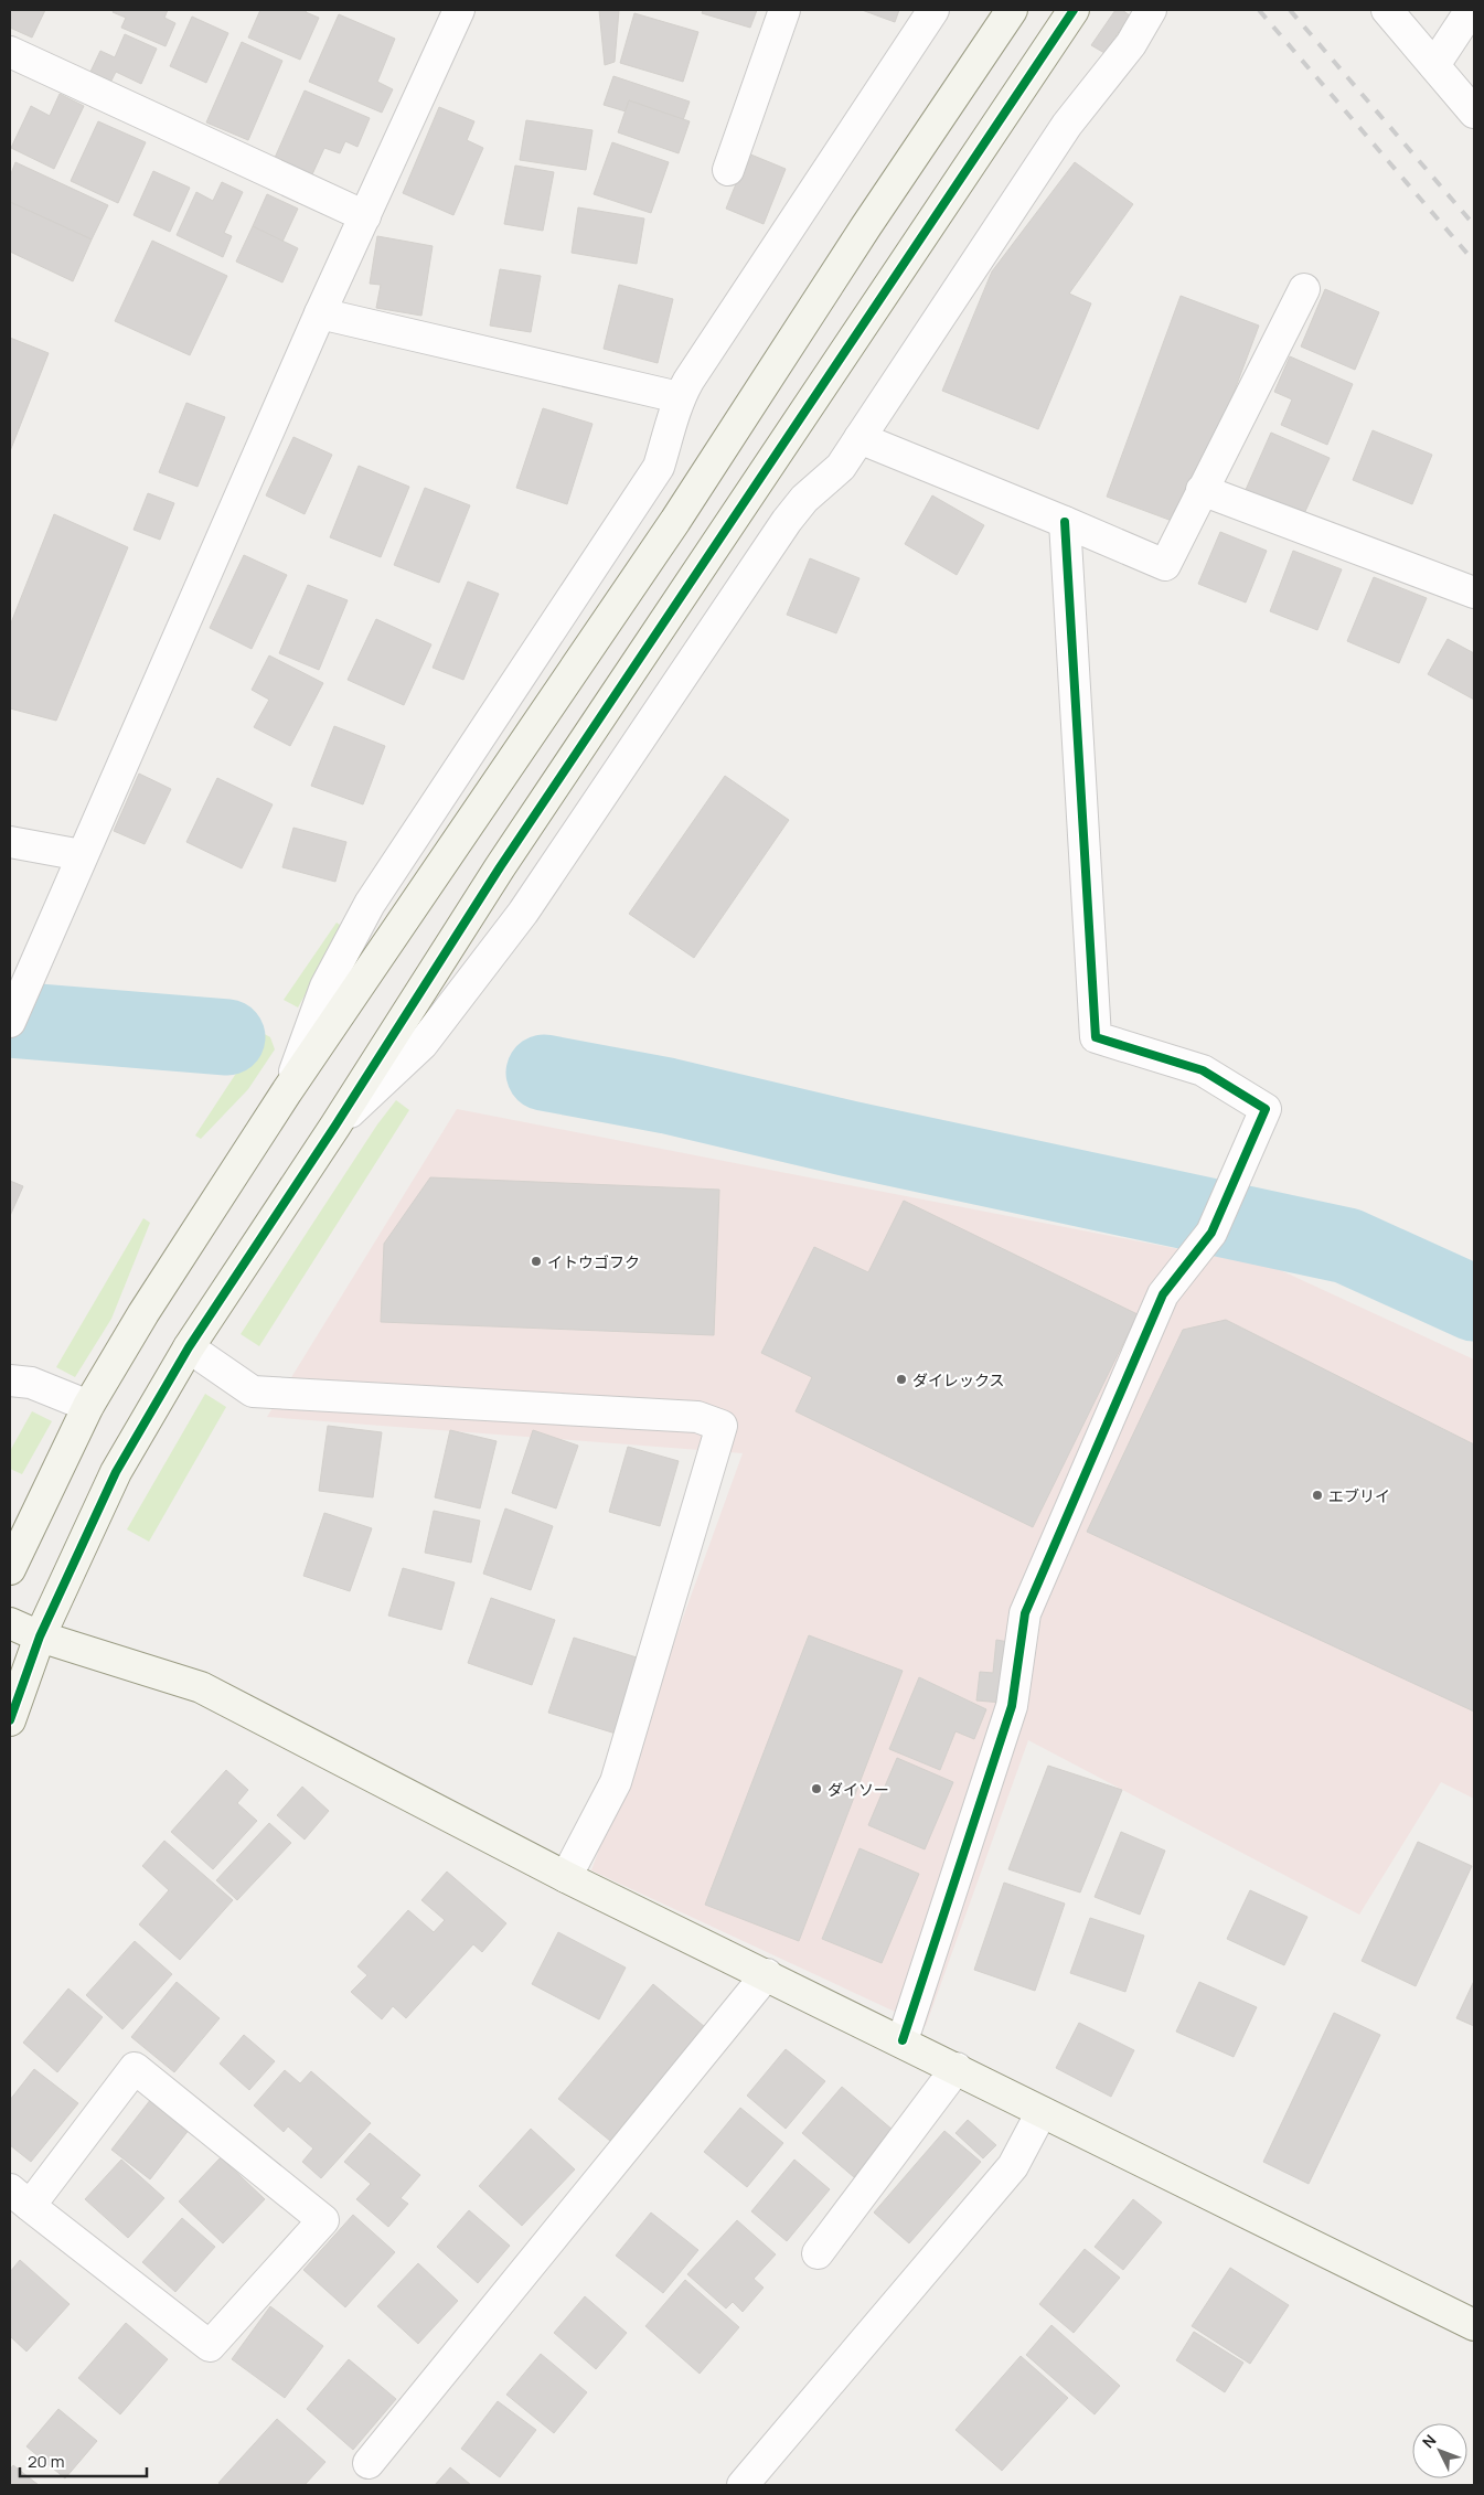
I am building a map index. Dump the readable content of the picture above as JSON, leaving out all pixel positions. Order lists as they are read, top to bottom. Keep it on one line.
{"places":["イトウゴフク","ダイレックス","エブリイ","ダイソー"],"scale_bar":"20 m","north":"top left"}
